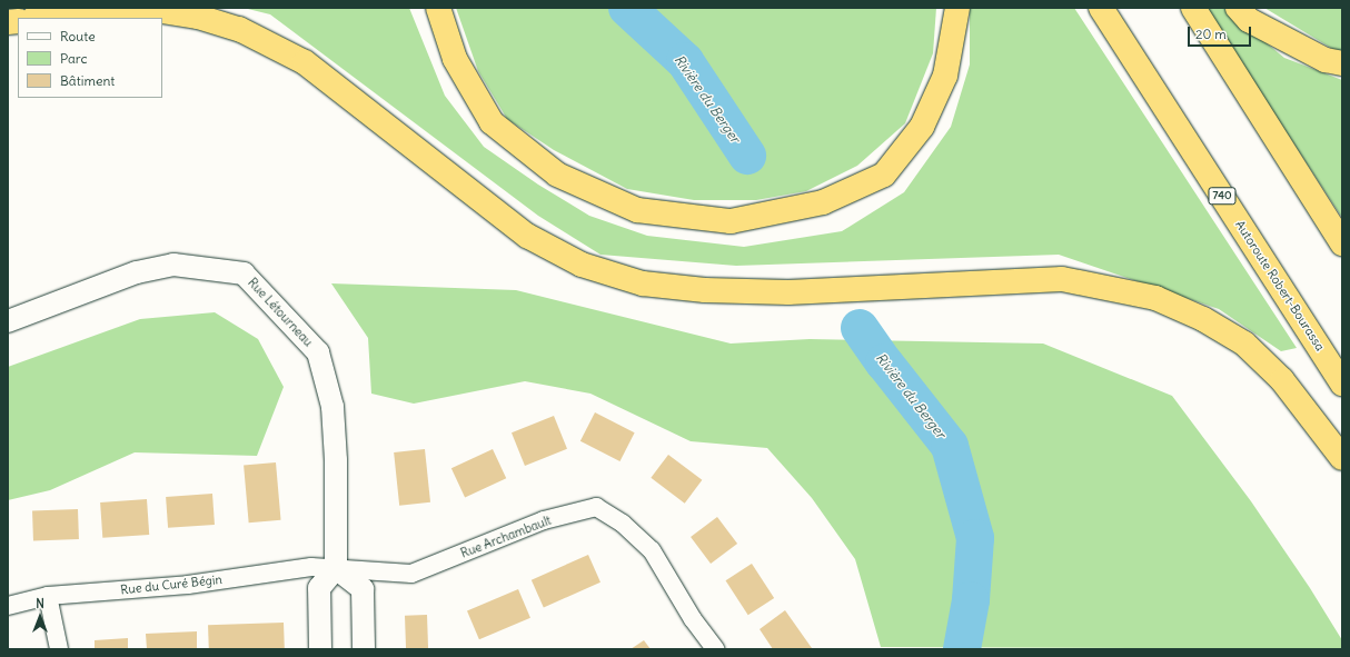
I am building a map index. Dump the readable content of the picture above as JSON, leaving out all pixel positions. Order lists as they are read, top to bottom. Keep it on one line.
{"streets":{"highway":["740","Autoroute Robert-Bourassa"],"street":["Rue Létourneau","Rue Archambault","Rue du Curé Bégin"]},"crossings":[["Rue Létourneau","Rue Archambault"],["Rue Létourneau","Rue du Curé Bégin"],["Rue Archambault","Rue du Curé Bégin"]],"water":["Rivière du Berger"],"legend":["Route","Parc","Bâtiment"],"scale_bar":"20 m","north":"top"}
